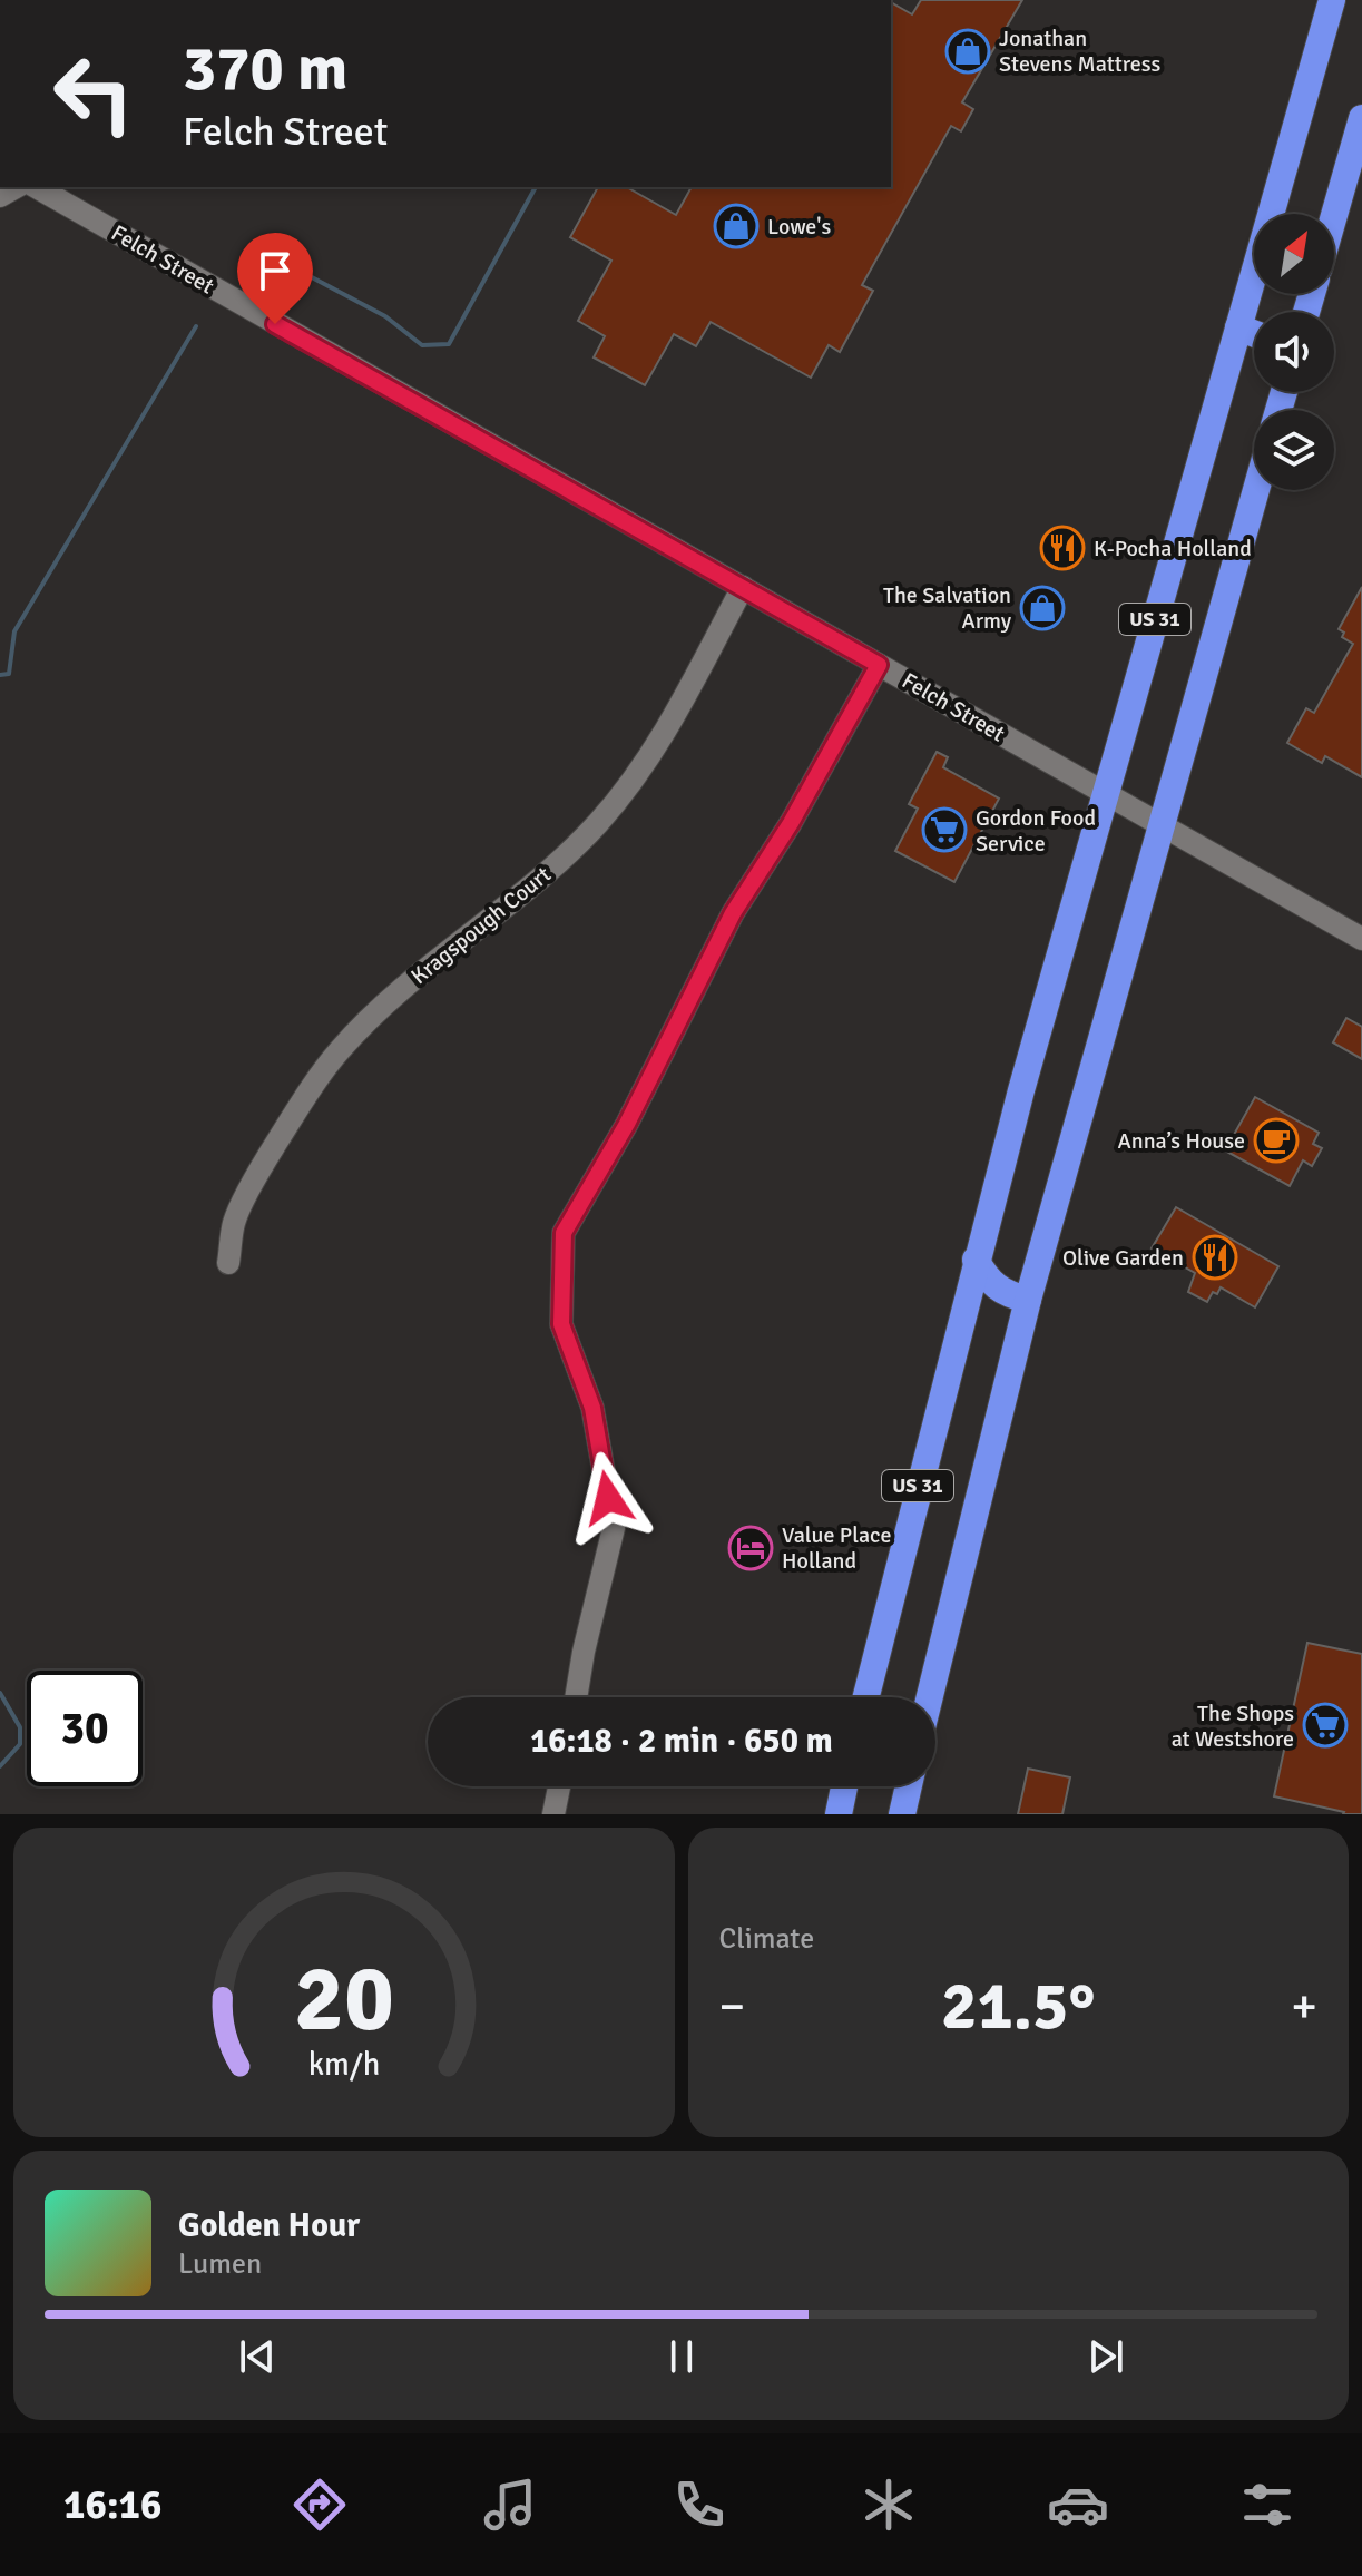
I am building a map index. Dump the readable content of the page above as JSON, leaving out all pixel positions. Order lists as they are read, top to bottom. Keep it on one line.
{"streets":{"highway":["US 31"],"street":["Felch Street","Kragspough Court"]},"crossings":[["Felch Street","US 31"],["Felch Street","Kragspough Court"]],"places":{"shop":["Jonathan Stevens Mattress","Lowe's","The Salvation Army"],"restaurant":["K-Pocha Holland","Olive Garden"],"supermarket":["Gordon Food Service","The Shops at Westshore"],"cafe":["Anna’s House"],"hotel":["Value Place Holland"]},"north":"top right","page":{"turn":["370 m","Felch Street"],"limit":"30","trip":"16:18 · 2 min · 650 m","tile":"Climate","heat":["−","21.5°","+"],"song":["Golden Hour","Lumen"],"tabs":"16:16","gauge":["20","km/h"]}}
